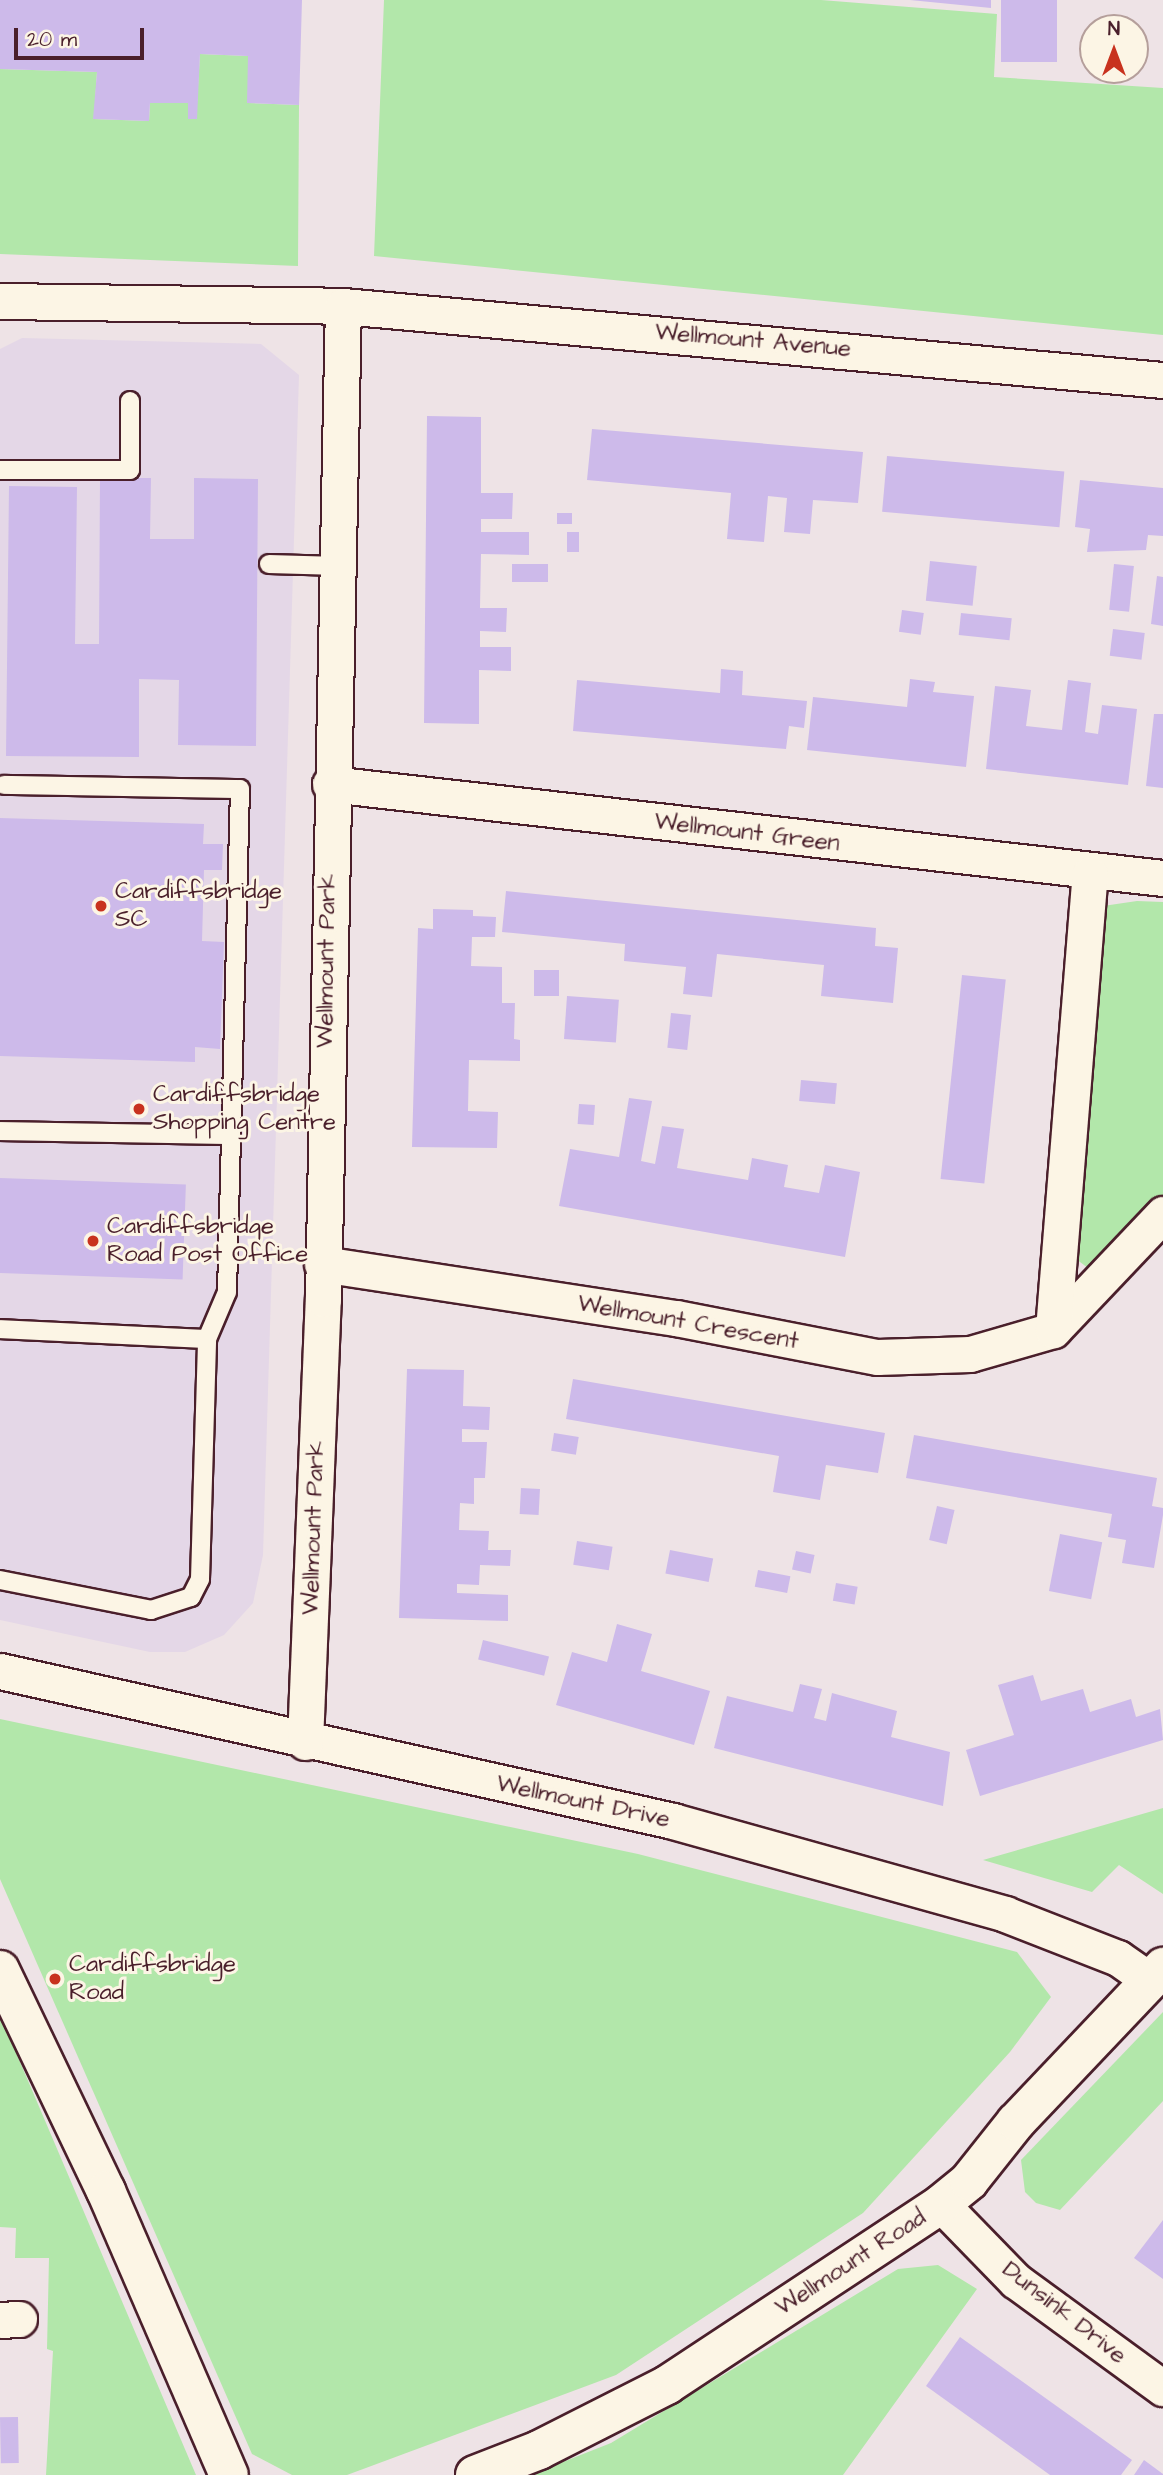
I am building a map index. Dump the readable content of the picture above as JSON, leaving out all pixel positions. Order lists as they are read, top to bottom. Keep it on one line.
{"streets":{"street":["Wellmount Avenue","Wellmount Green","Wellmount Park","Wellmount Crescent","Wellmount Drive","Wellmount Road","Dunsink Drive"]},"crossings":[["Wellmount Avenue","Wellmount Park"],["Wellmount Green","Wellmount Park"],["Wellmount Park","Wellmount Crescent"],["Wellmount Park","Wellmount Drive"],["Wellmount Drive","Wellmount Road"],["Wellmount Road","Dunsink Drive"]],"places":["Cardiffsbridge SC","Cardiffsbridge Shopping Centre","Cardiffsbridge Road Post Office","Cardiffsbridge Road"],"scale_bar":"20 m","north":"top"}
